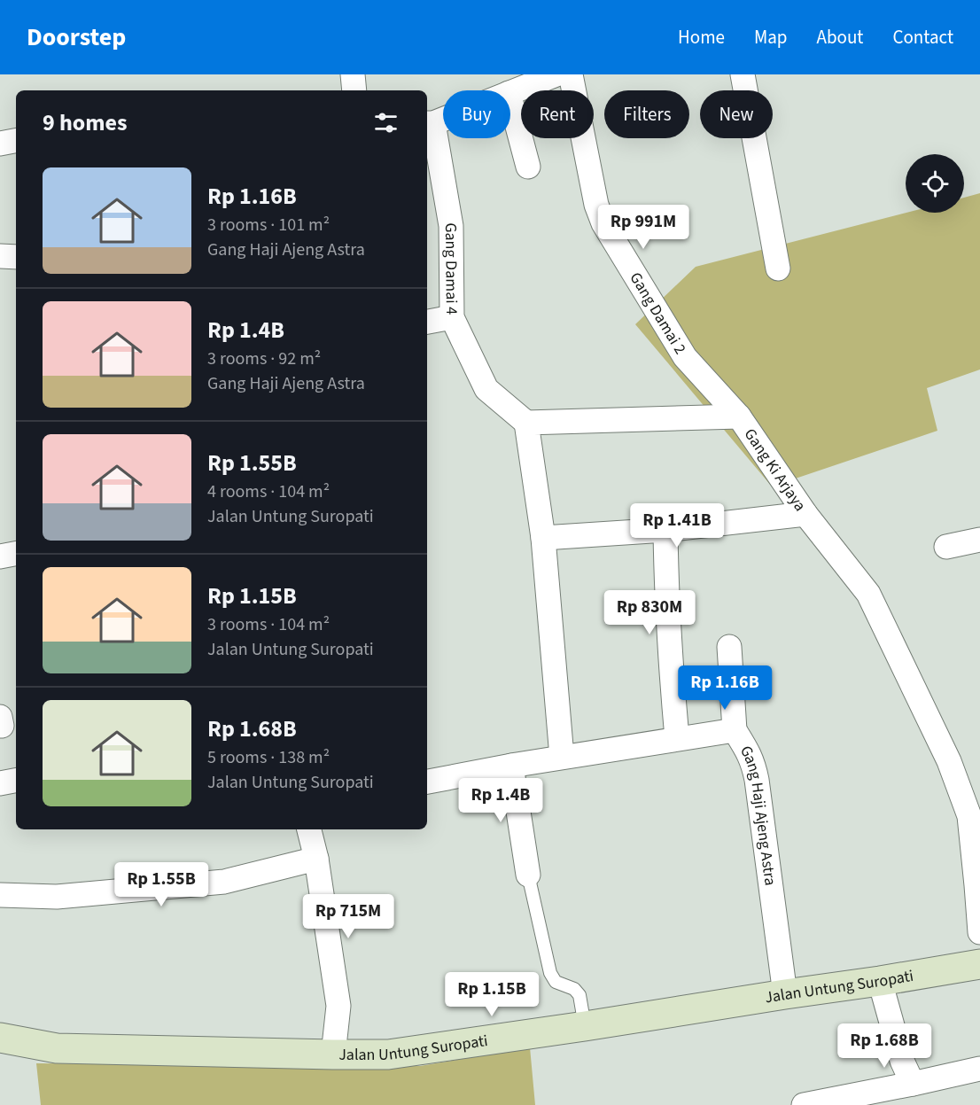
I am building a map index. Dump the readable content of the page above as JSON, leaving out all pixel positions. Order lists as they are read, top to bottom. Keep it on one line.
{"streets":{"street":["Gang Damai 4","Gang Damai 2","Gang Ki Arjaya","Gang Haji Ajeng Astra","Jalan Untung Suropati"]},"crossings":[["Gang Damai 4","Gang Ki Arjaya"],["Gang Damai 2","Gang Ki Arjaya"],["Gang Haji Ajeng Astra","Jalan Untung Suropati"]],"page":{"header":"Doorstep","nav":["Home","Map","About","Contact"],"chip":["Buy","Rent","Filters","New"],"heading":"9 homes","list":[{"name":"Rp 1.16B","note":"3 rooms · 101 m² · Gang Haji Ajeng Astra"},{"name":"Rp 1.4B","note":"3 rooms · 92 m² · Gang Haji Ajeng Astra"},{"name":"Rp 1.55B","note":"4 rooms · 104 m² · Jalan Untung Suropati"},{"name":"Rp 1.15B","note":"3 rooms · 104 m² · Jalan Untung Suropati"},{"name":"Rp 1.68B","note":"5 rooms · 138 m² · Jalan Untung Suropati"}],"price":["Rp 991M","Rp 1.41B","Rp 830M","Rp 1.16B","Rp 1.4B","Rp 1.55B","Rp 715M","Rp 1.15B","Rp 1.68B"]}}
